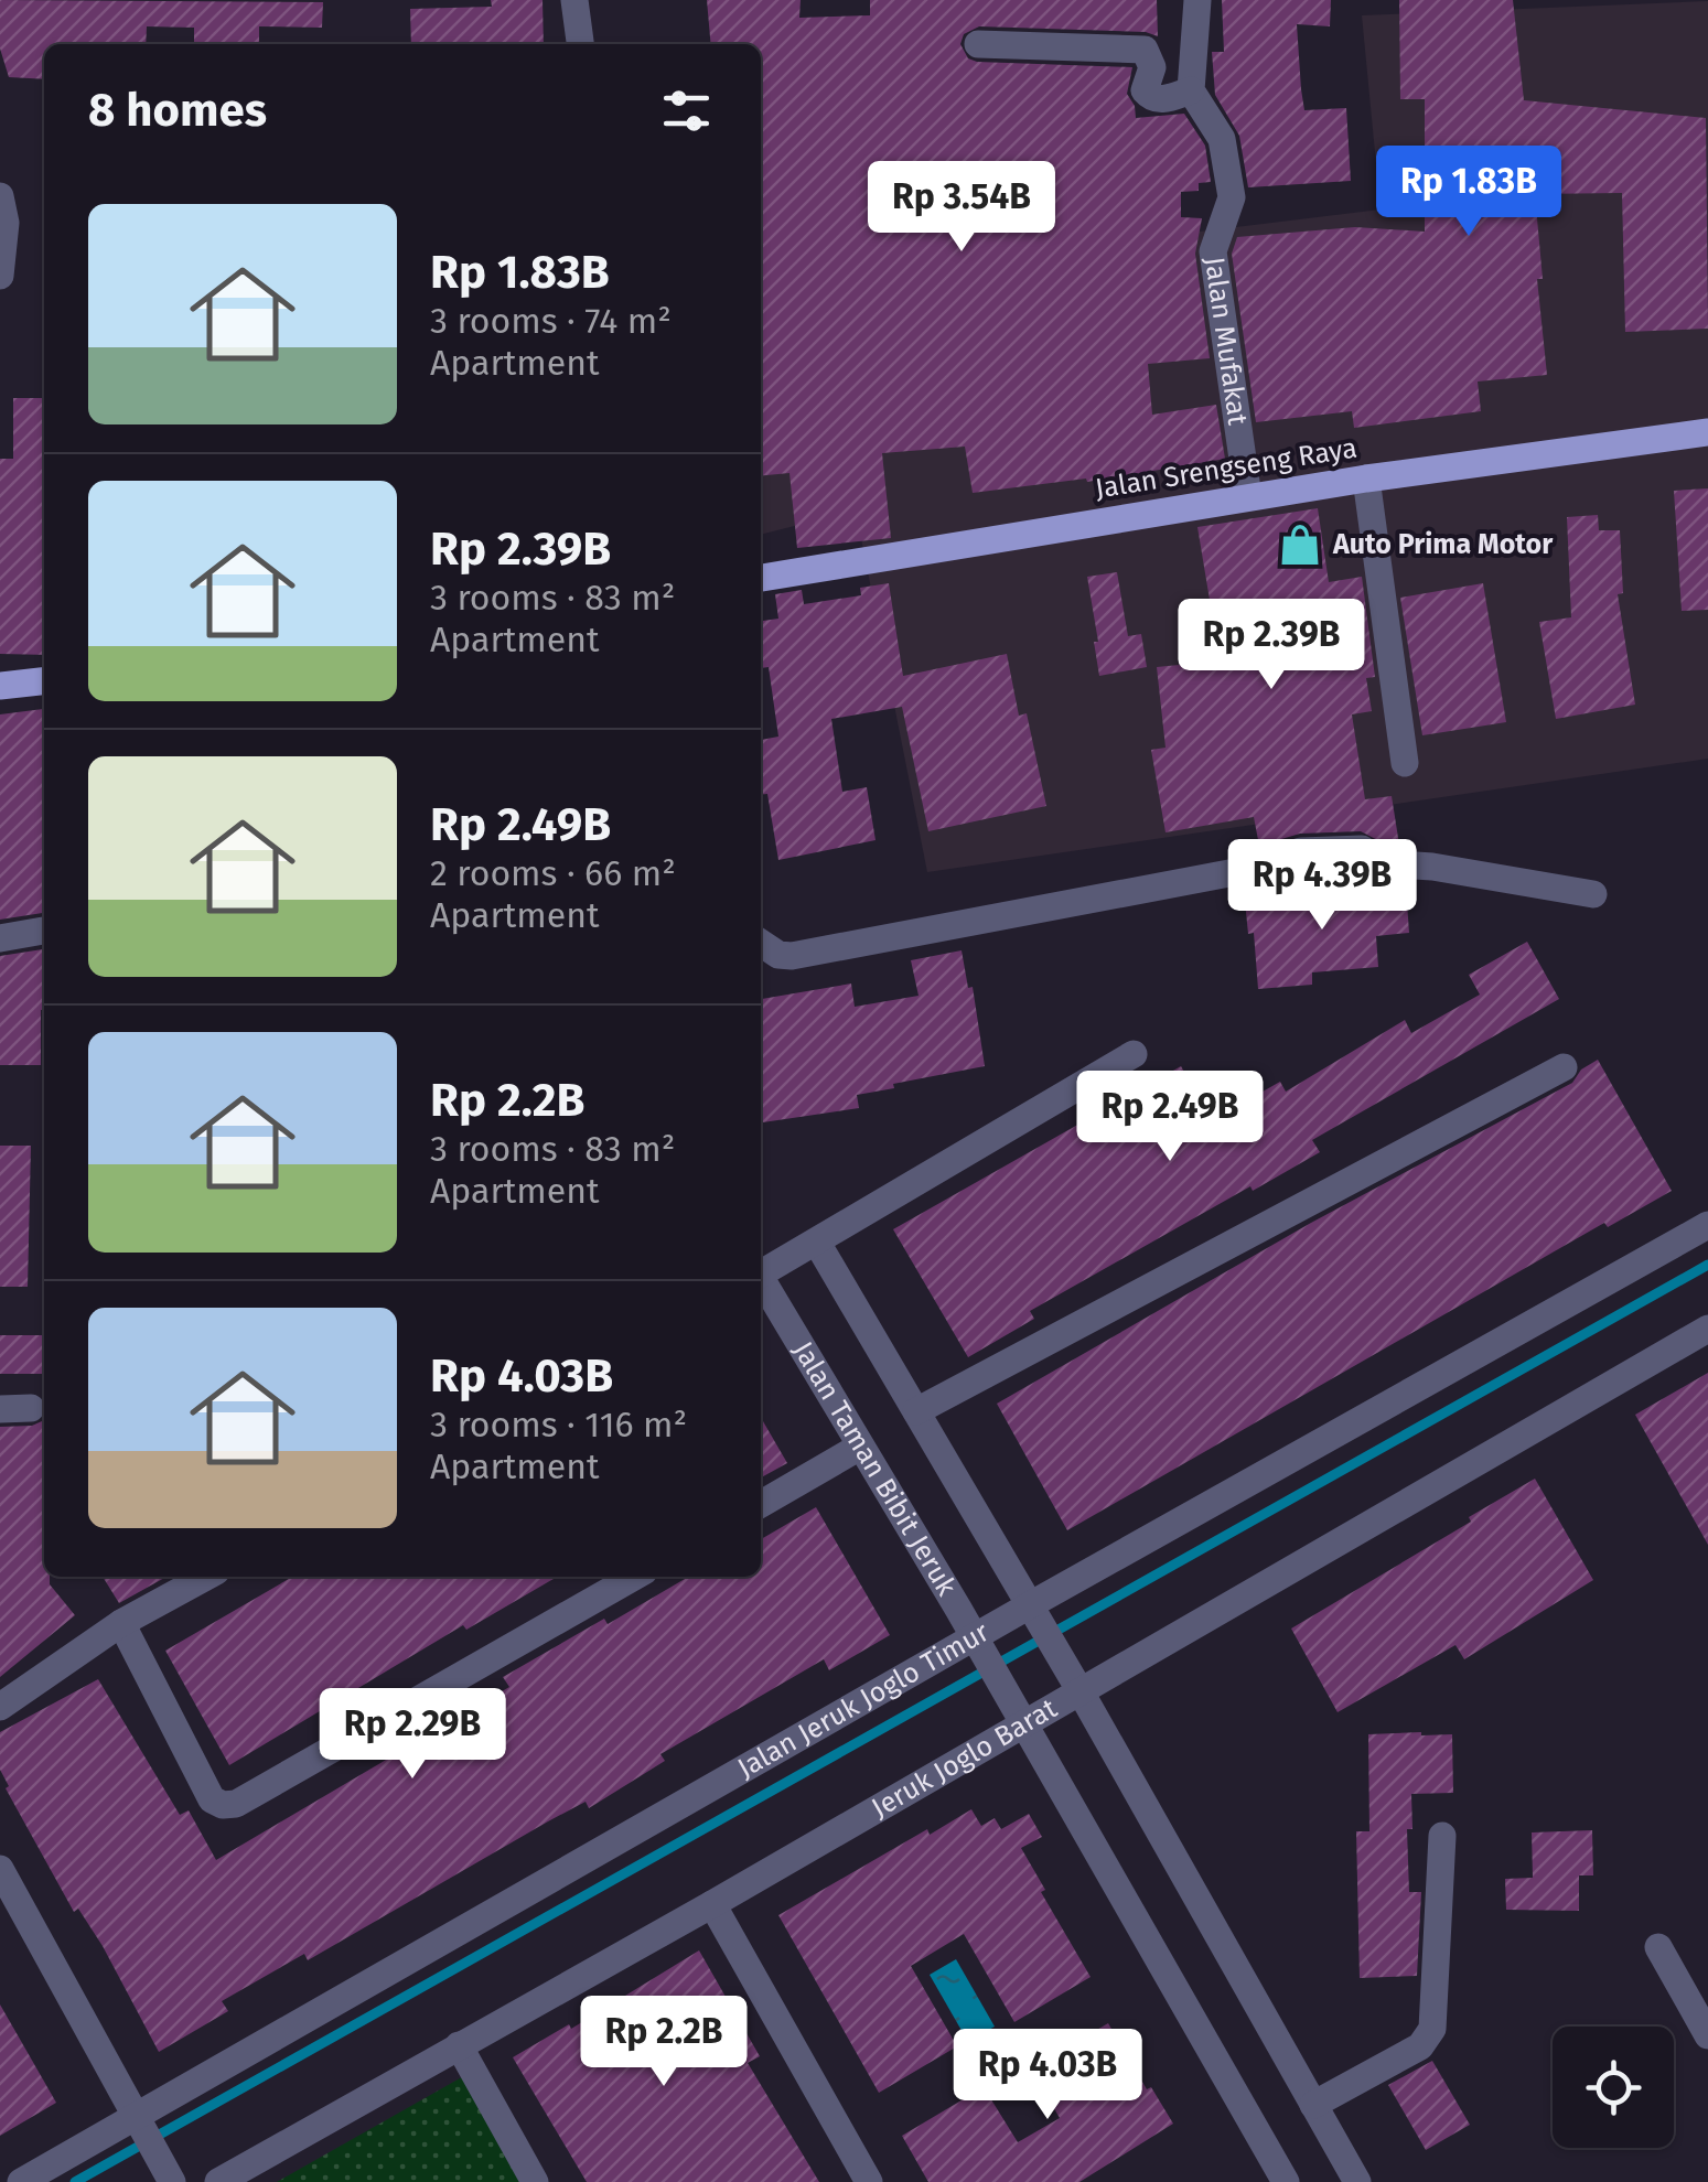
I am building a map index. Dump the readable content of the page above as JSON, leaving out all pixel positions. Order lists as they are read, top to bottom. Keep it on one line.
{"streets":{"main road":["Jalan Srengseng Raya"],"street":["Jalan Mufakat","Jalan Taman Bibit Jeruk","Jalan Jeruk Joglo Timur","Jeruk Joglo Barat"]},"crossings":[["Jalan Mufakat","Jalan Srengseng Raya"],["Jalan Taman Bibit Jeruk","Jalan Jeruk Joglo Timur"],["Jalan Taman Bibit Jeruk","Jeruk Joglo Barat"]],"places":{"shop":["Auto Prima Motor"]},"page":{"heading":"8 homes","price":["Rp 1.83B","Rp 3.54B","Rp 2.39B","Rp 4.39B","Rp 2.49B","Rp 2.29B","Rp 2.2B","Rp 4.03B"],"list":[{"name":"Rp 1.83B","note":"3 rooms · 74 m² · Apartment"},{"name":"Rp 2.39B","note":"3 rooms · 83 m² · Apartment"},{"name":"Rp 2.49B","note":"2 rooms · 66 m² · Apartment"},{"name":"Rp 2.2B","note":"3 rooms · 83 m² · Apartment"},{"name":"Rp 4.03B","note":"3 rooms · 116 m² · Apartment"}]}}
